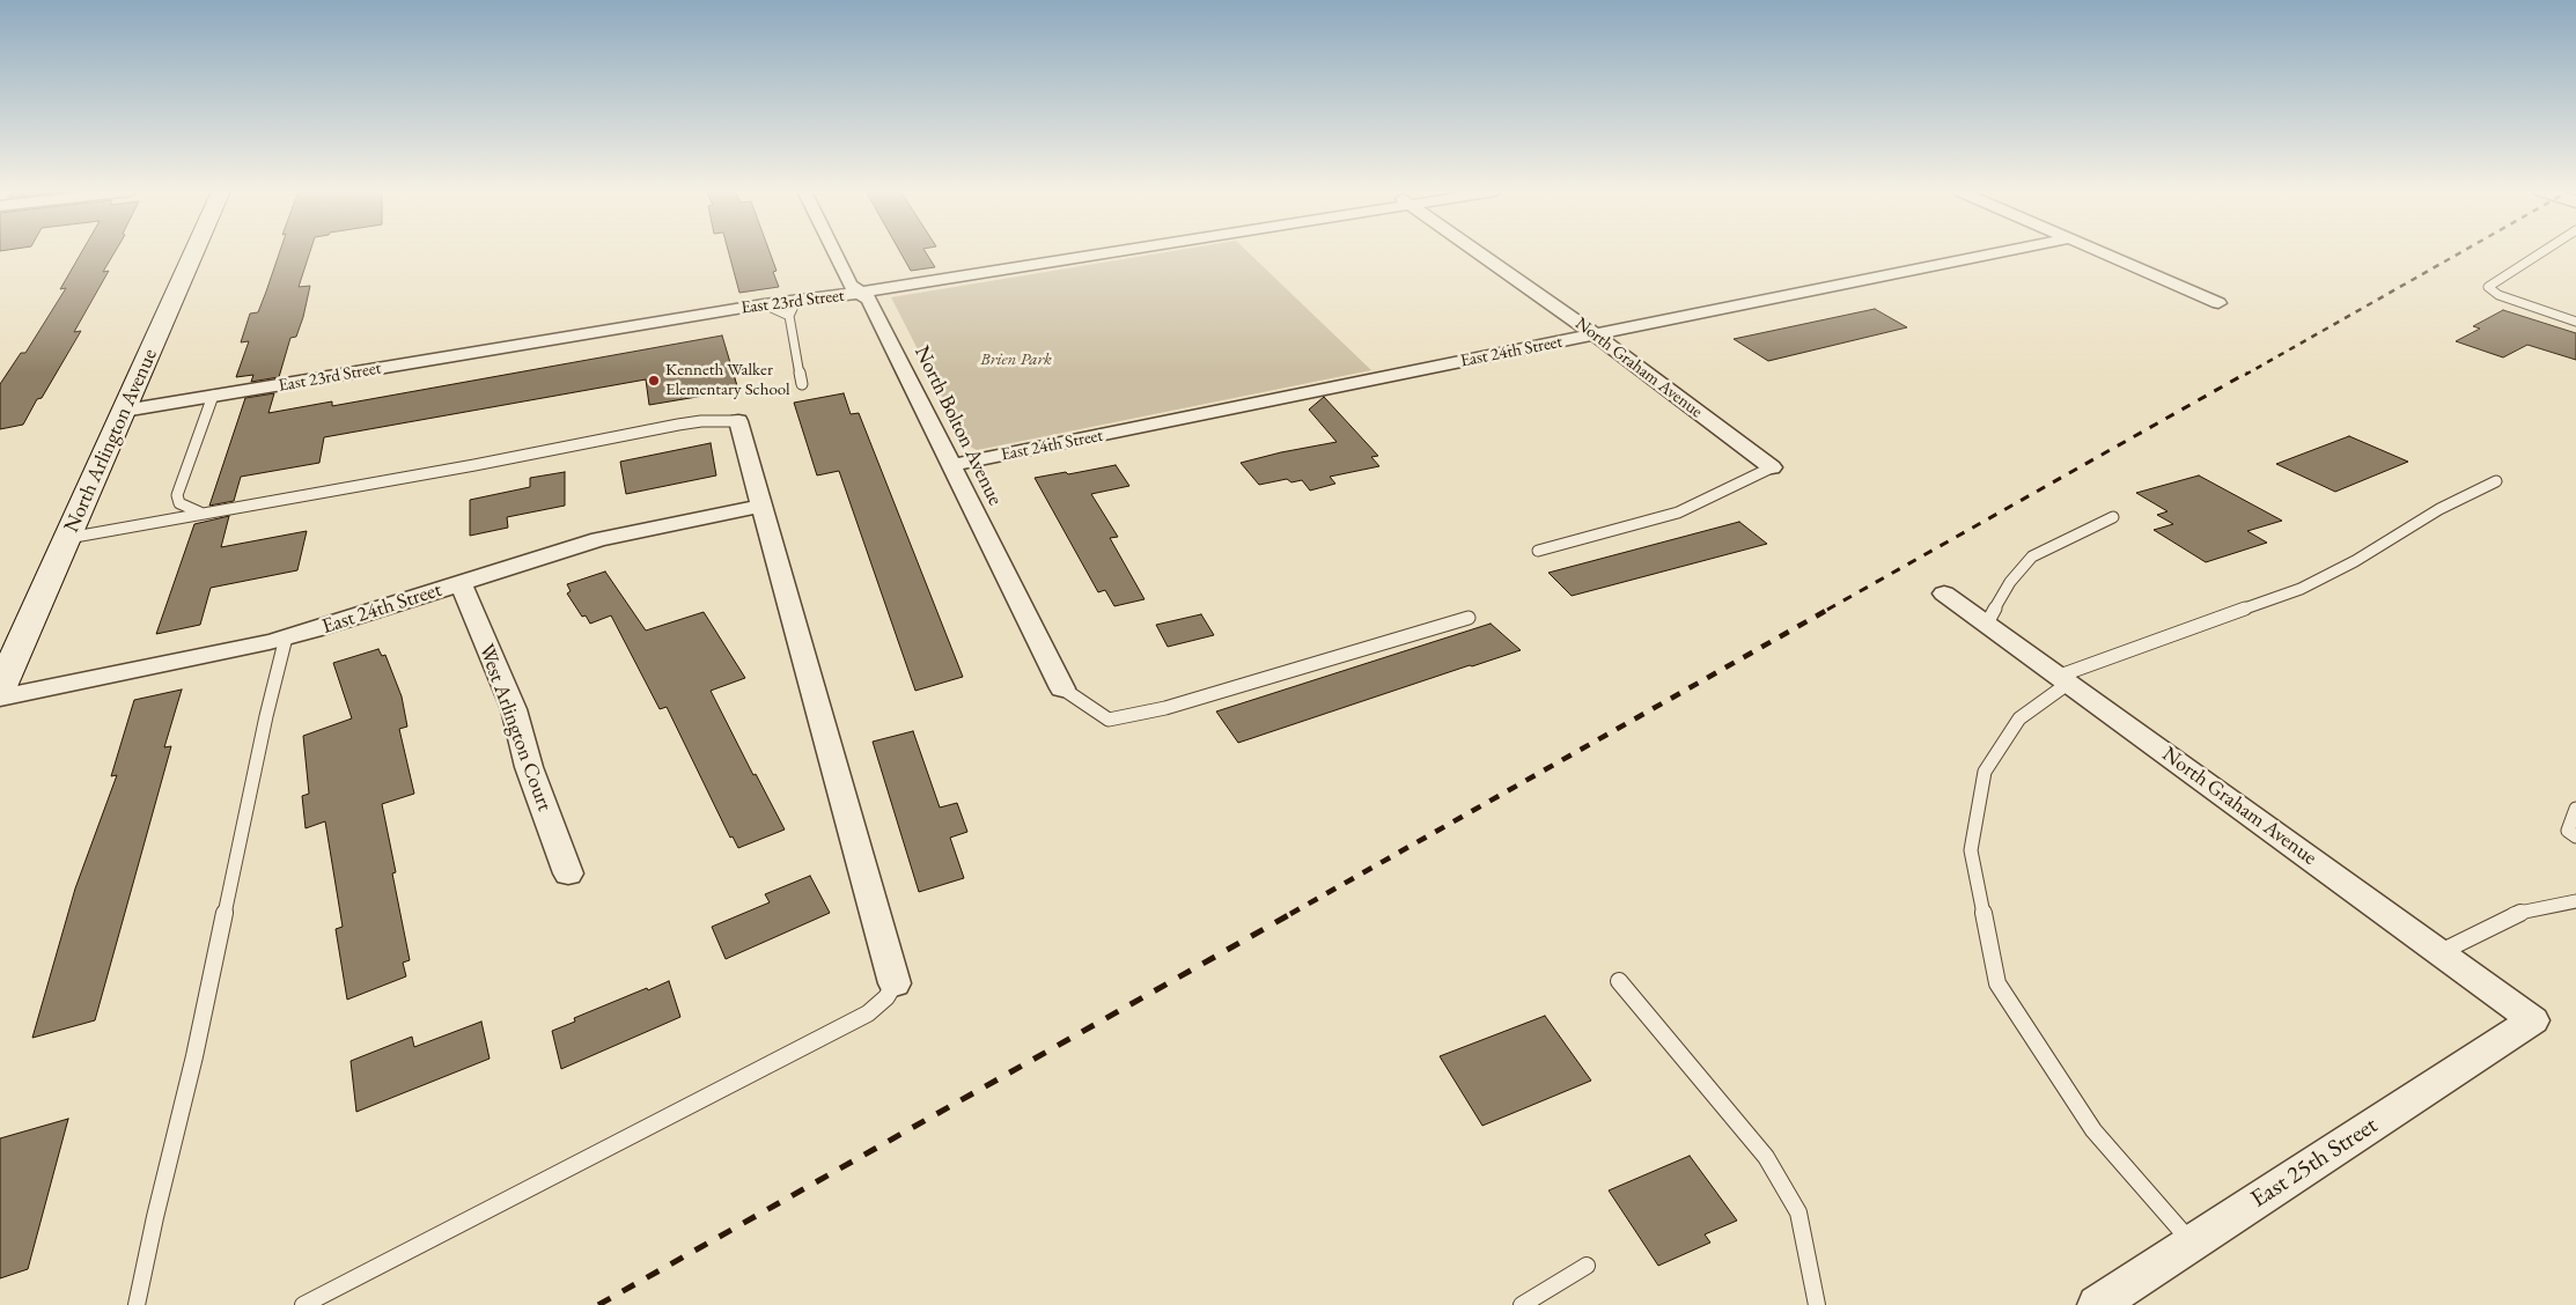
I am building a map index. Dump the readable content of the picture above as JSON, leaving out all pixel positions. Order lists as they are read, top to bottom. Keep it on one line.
{"streets":{"main road":["North Arlington Avenue"],"street":["East 23rd Street","East 24th Street","North Graham Avenue","North Bolton Avenue","West Arlington Court","East 25th Street"]},"crossings":[["East 23rd Street","North Bolton Avenue"],["East 23rd Street","North Arlington Avenue"],["East 24th Street","North Graham Avenue"],["East 24th Street","North Bolton Avenue"],["East 24th Street","West Arlington Court"],["North Graham Avenue","East 25th Street"]],"parks":["Brien Park"],"places":["Kenneth Walker Elementary School"]}
